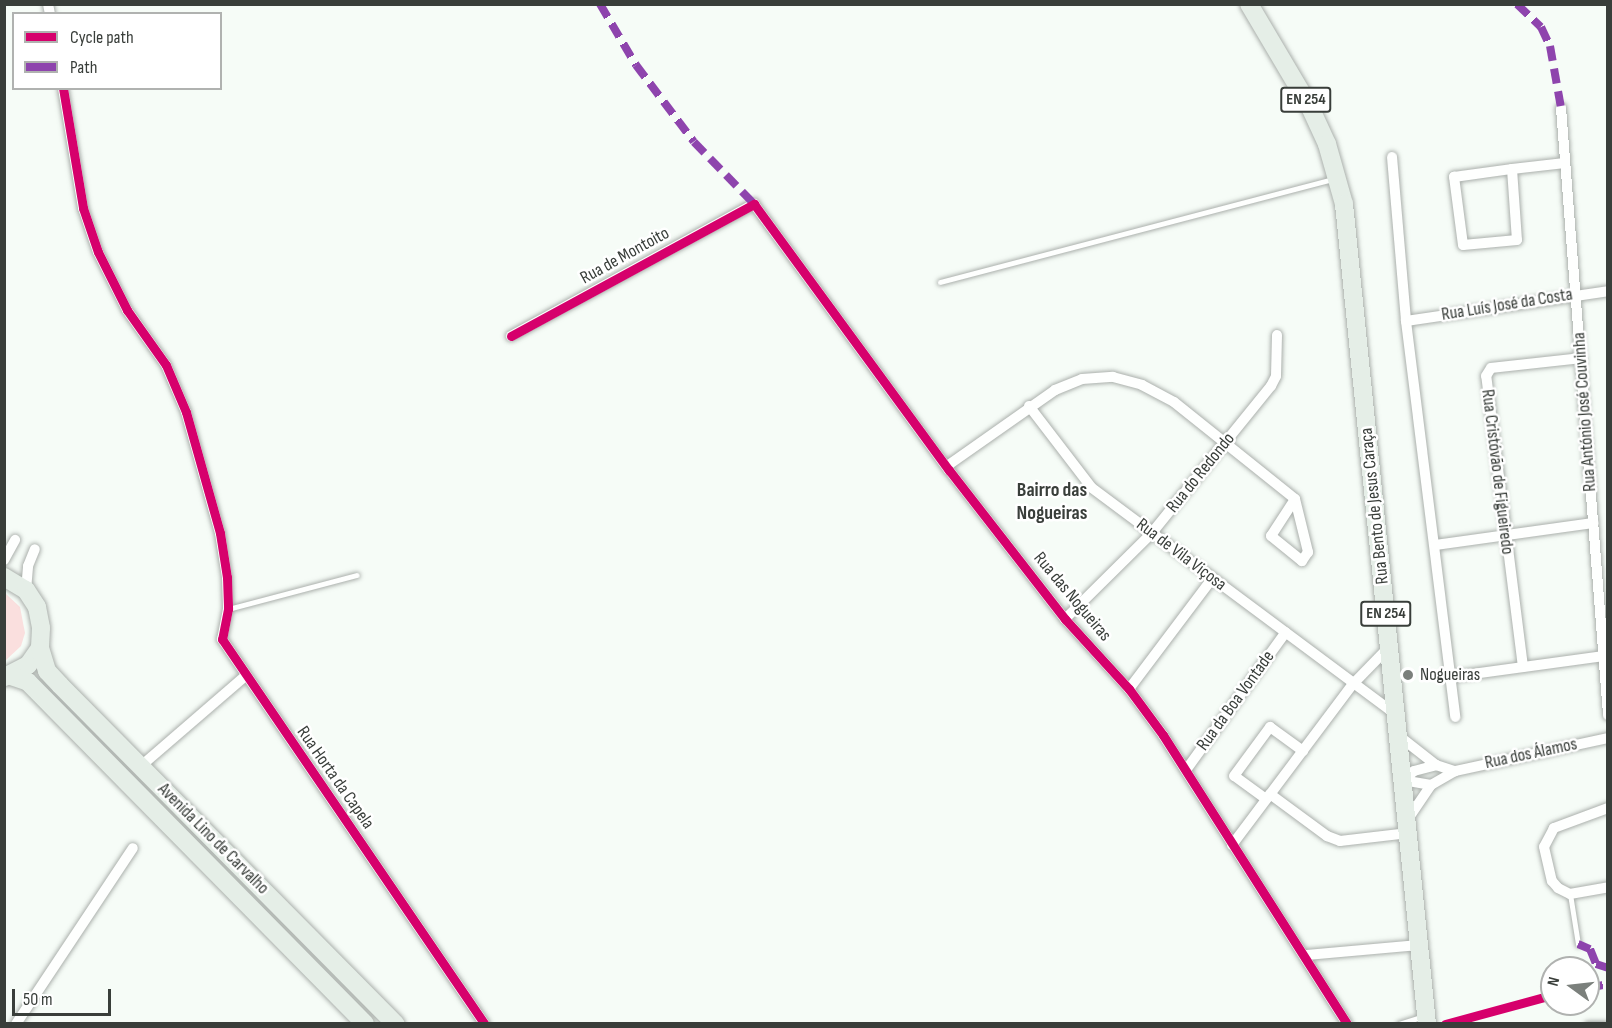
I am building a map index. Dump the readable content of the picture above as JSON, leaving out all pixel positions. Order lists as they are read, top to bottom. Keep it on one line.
{"streets":{"main road":["EN 254","Rua Bento de Jesus Caraça","Avenida Lino de Carvalho"],"street":["Rua de Montoito","Rua Luís José da Costa","Rua António José Couvinha","Rua Cristóvão de Figueiredo","Rua do Redondo","Rua de Vila Viçosa","Rua das Nogueiras","Rua da Boa Vontade","Rua dos Álamos","Rua Horta da Capela"]},"crossings":[["EN 254","Rua Bento de Jesus Caraça"],["Rua de Montoito","Rua das Nogueiras"],["Rua Luís José da Costa","Rua António José Couvinha"],["Rua António José Couvinha","Rua Cristóvão de Figueiredo"],["Rua do Redondo","Rua de Vila Viçosa"],["Rua do Redondo","Rua das Nogueiras"],["Rua Bento de Jesus Caraça","Rua de Vila Viçosa"],["Rua de Vila Viçosa","Rua da Boa Vontade"],["Rua das Nogueiras","Rua da Boa Vontade"]],"districts":["Bairro das Nogueiras"],"places":["Nogueiras"],"legend":["Cycle path","Path"],"scale_bar":"50 m","north":"left"}
